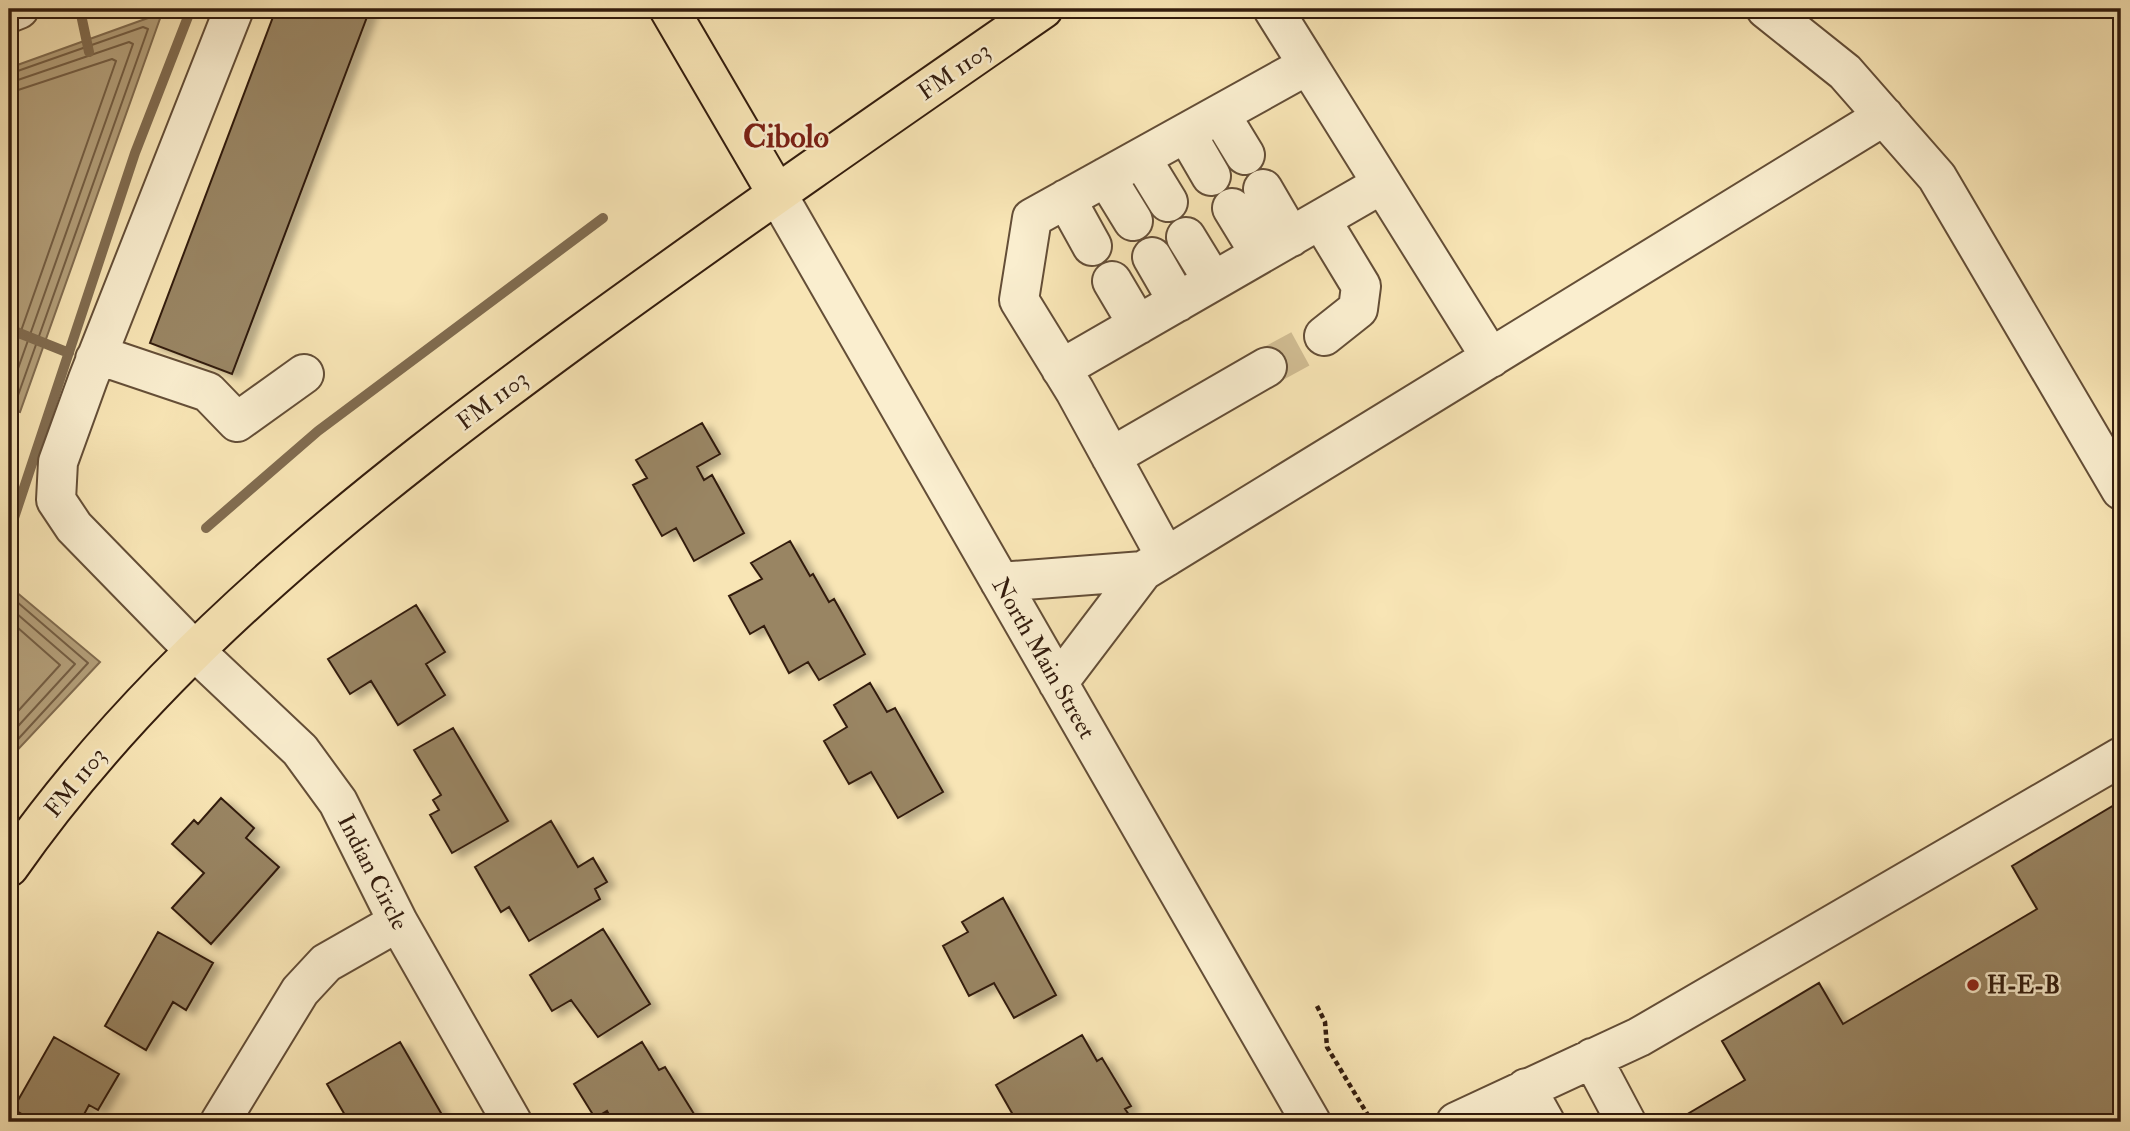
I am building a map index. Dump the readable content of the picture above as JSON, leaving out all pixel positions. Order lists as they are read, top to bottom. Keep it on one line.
{"streets":{"main road":["FM 1103"],"street":["North Main Street","Indian Circle"]},"crossings":[["FM 1103","North Main Street"],["FM 1103","Indian Circle"]],"districts":["Cibolo"],"places":["H-E-B"]}
